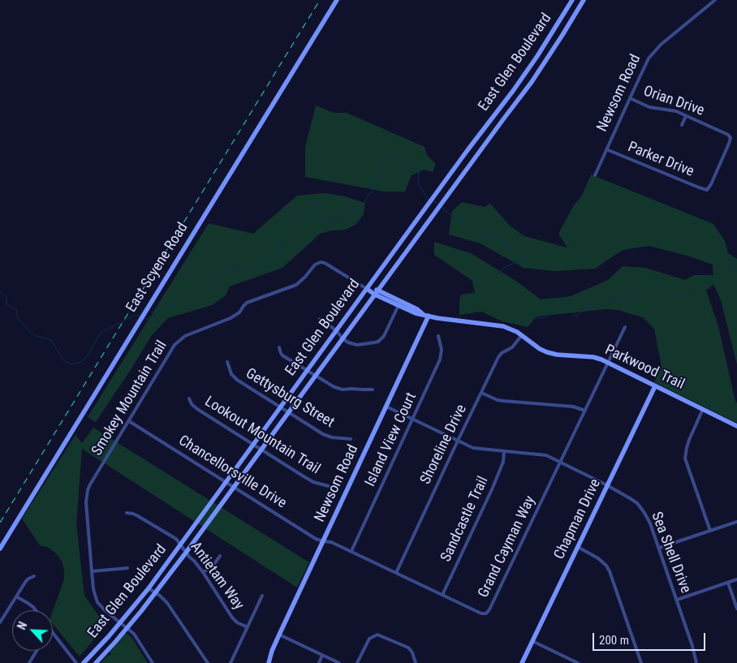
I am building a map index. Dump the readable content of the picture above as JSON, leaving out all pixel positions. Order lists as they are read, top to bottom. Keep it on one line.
{"streets":{"street":["East Glen Boulevard","Newsom Road","Orian Drive","Parker Drive","East Scyene Road","Parkwood Trail","Smokey Mountain Trail","Gettysburg Street","Lookout Mountain Trail","Island View Court","Shoreline Drive","Chancellorsville Drive","Sandcastle Trail","Chapman Drive","Grand Cayman Way","Sea Shell Drive","Antietam Way"]},"crossings":[["East Glen Boulevard","Parkwood Trail"],["East Glen Boulevard","Smokey Mountain Trail"],["East Glen Boulevard","Gettysburg Street"],["East Glen Boulevard","Lookout Mountain Trail"],["East Glen Boulevard","Chancellorsville Drive"],["East Glen Boulevard","Antietam Way"],["Newsom Road","Orian Drive"],["Newsom Road","Parker Drive"],["Newsom Road","Parkwood Trail"],["Newsom Road","Chancellorsville Drive"],["Newsom Road","Grand Cayman Way"],["Newsom Road","Sea Shell Drive"],["Orian Drive","Parker Drive"],["Parkwood Trail","Smokey Mountain Trail"],["Parkwood Trail","Shoreline Drive"],["Parkwood Trail","Chapman Drive"],["Parkwood Trail","Grand Cayman Way"],["Smokey Mountain Trail","Chancellorsville Drive"],["Island View Court","Grand Cayman Way"],["Island View Court","Sea Shell Drive"],["Shoreline Drive","Grand Cayman Way"],["Shoreline Drive","Sea Shell Drive"],["Chancellorsville Drive","Grand Cayman Way"],["Sandcastle Trail","Grand Cayman Way"],["Sandcastle Trail","Sea Shell Drive"],["Chapman Drive","Sea Shell Drive"],["Grand Cayman Way","Sea Shell Drive"]],"scale_bar":"200 m","north":"top left"}
